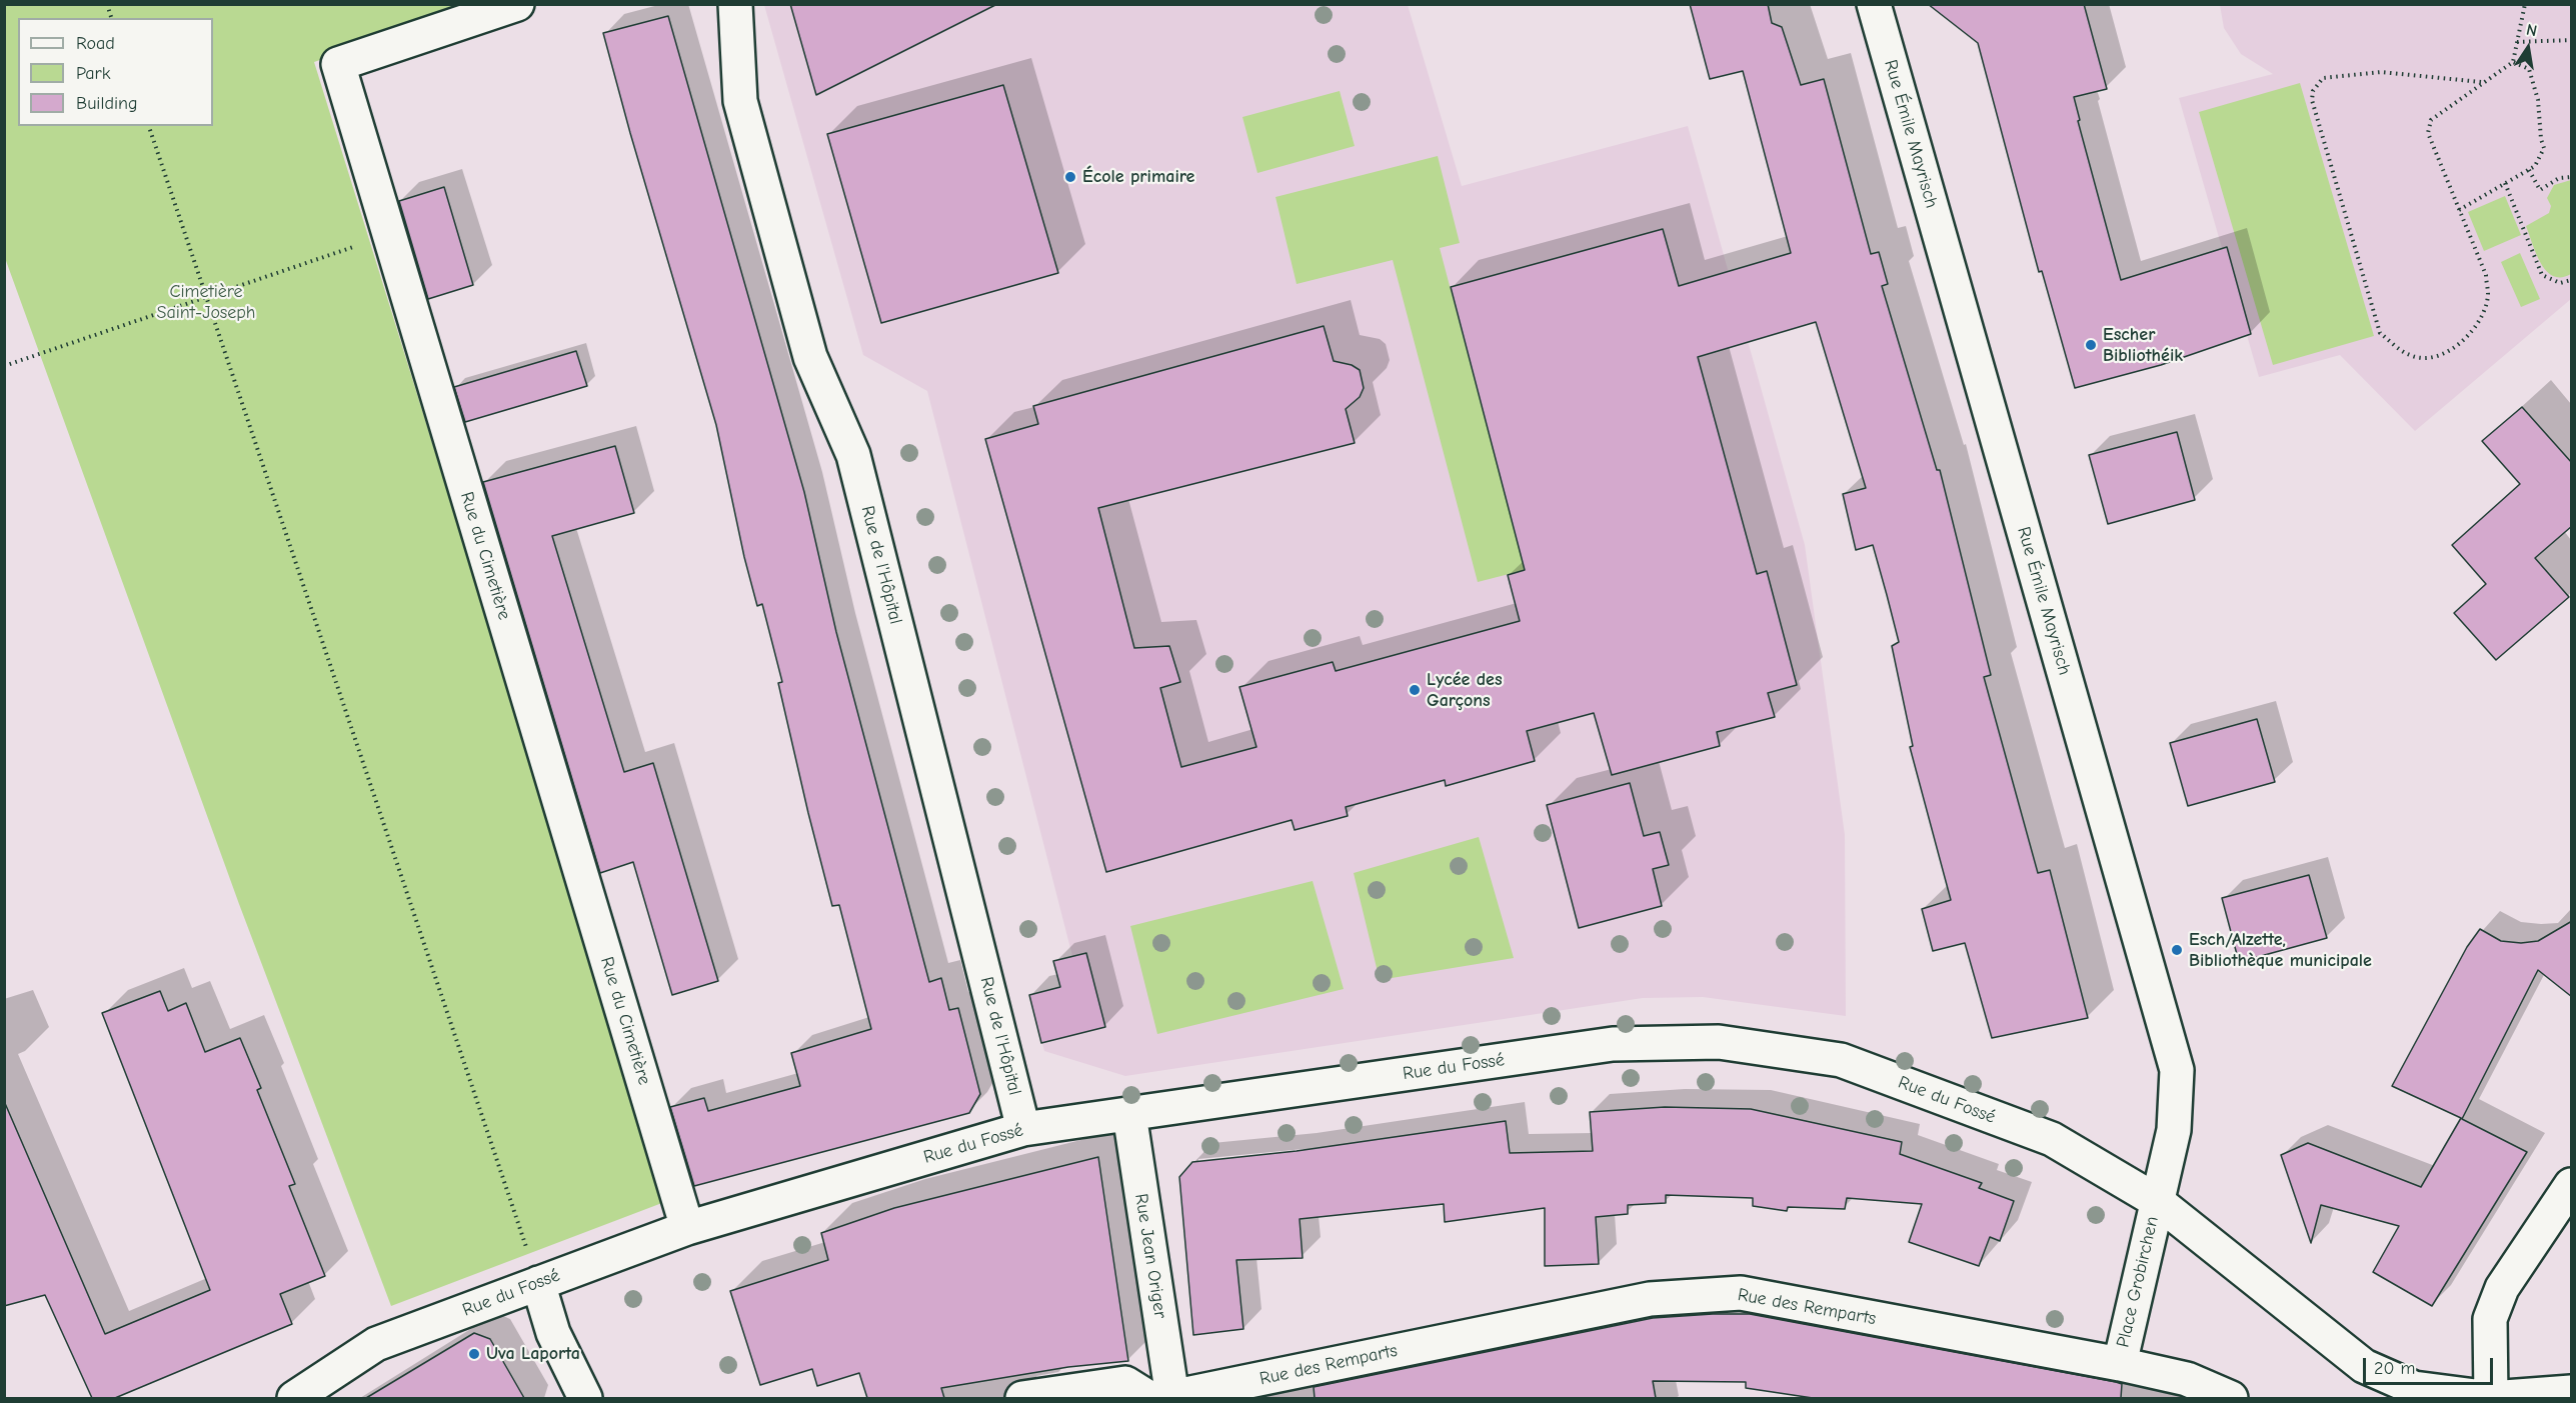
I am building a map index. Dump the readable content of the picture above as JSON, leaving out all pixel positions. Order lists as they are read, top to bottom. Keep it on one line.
{"streets":{"street":["Rue Émile Mayrisch","Rue du Cimetière","Rue de l'Hôpital","Rue du Fossé","Rue Jean Origer","Place Grobirchen","Rue des Remparts"]},"crossings":[["Rue Émile Mayrisch","Rue du Fossé"],["Rue Émile Mayrisch","Place Grobirchen"],["Rue du Cimetière","Rue du Fossé"],["Rue de l'Hôpital","Rue du Fossé"],["Rue du Fossé","Rue Jean Origer"],["Rue du Fossé","Place Grobirchen"],["Rue Jean Origer","Rue des Remparts"],["Place Grobirchen","Rue des Remparts"]],"parks":["Cimetière Saint-Joseph"],"places":["École primaire","Escher Bibliothéik","Lycée des Garçons","Esch/Alzette, Bibliothèque municipale","Uva Laporta"],"legend":["Road","Park","Building"],"scale_bar":"20 m","north":"top"}
